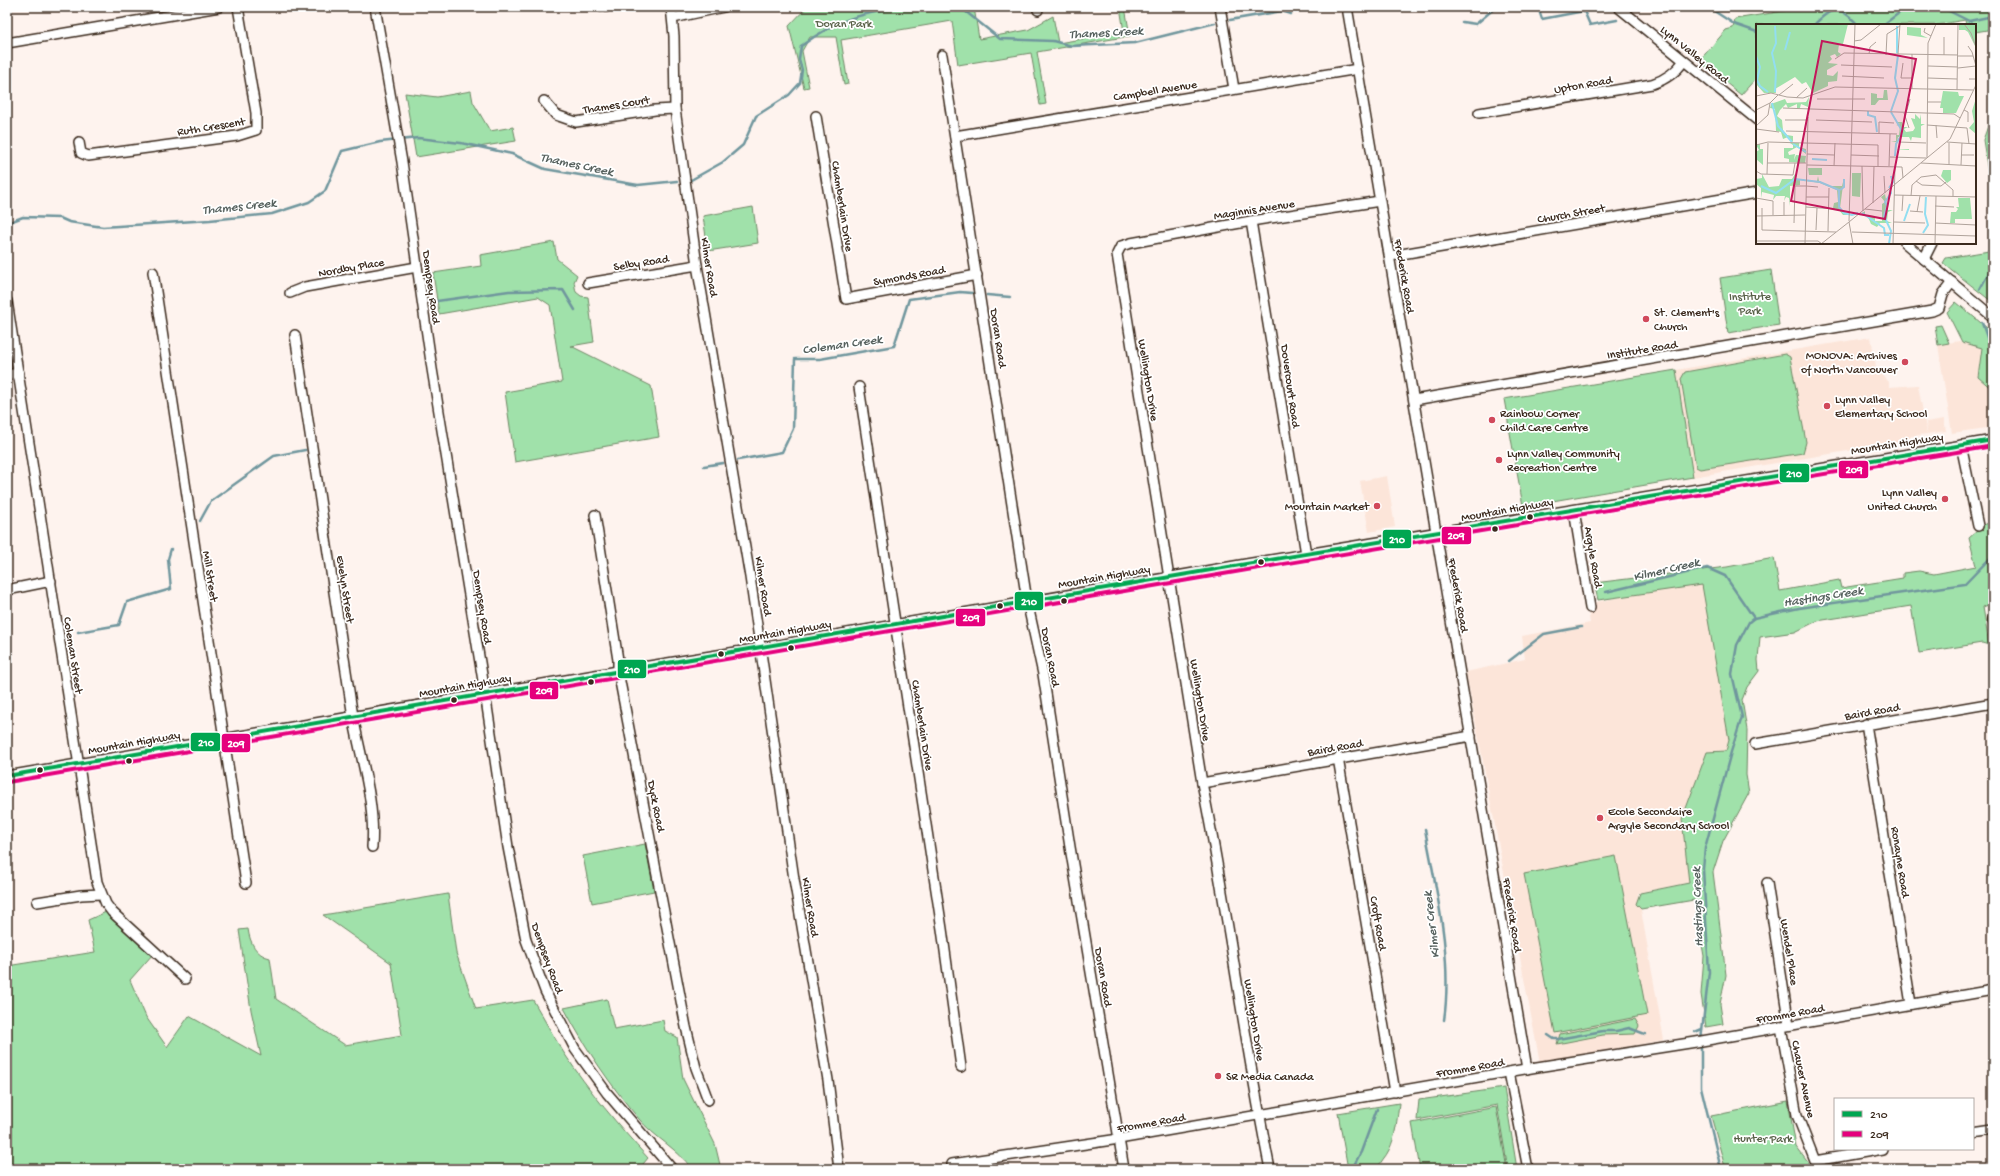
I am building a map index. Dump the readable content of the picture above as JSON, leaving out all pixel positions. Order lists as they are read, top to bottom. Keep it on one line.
{"streets":{"street":["Lynn Valley Road","Upton Road","Campbell Avenue","Thames Court","Ruth Crescent","Chamberlain Drive","Maginnis Avenue","Church Street","Selby Road","Nordby Place","Kilmer Road","Symonds Road","Frederick Road","Dempsey Road","Doran Road","Institute Road","Wellington Drive","Dovercourt Road","Mountain Highway","Argyle Road","Mill Street","Evelyn Street","Coleman Street","Baird Road","Dyck Road","Ronayne Road","Croft Road","Wendel Place","Fromme Road","Chaucer Avenue"]},"crossings":[["Lynn Valley Road","Upton Road"],["Campbell Avenue","Frederick Road"],["Campbell Avenue","Doran Road"],["Thames Court","Kilmer Road"],["Chamberlain Drive","Symonds Road"],["Chamberlain Drive","Mountain Highway"],["Maginnis Avenue","Frederick Road"],["Maginnis Avenue","Wellington Drive"],["Maginnis Avenue","Dovercourt Road"],["Church Street","Frederick Road"],["Selby Road","Kilmer Road"],["Nordby Place","Dempsey Road"],["Kilmer Road","Mountain Highway"],["Symonds Road","Doran Road"],["Frederick Road","Institute Road"],["Frederick Road","Mountain Highway"],["Frederick Road","Baird Road"],["Frederick Road","Fromme Road"],["Dempsey Road","Mountain Highway"],["Doran Road","Mountain Highway"],["Doran Road","Fromme Road"],["Wellington Drive","Mountain Highway"],["Wellington Drive","Baird Road"],["Wellington Drive","Fromme Road"],["Dovercourt Road","Mountain Highway"],["Mountain Highway","Argyle Road"],["Mountain Highway","Mill Street"],["Mountain Highway","Evelyn Street"],["Mountain Highway","Coleman Street"],["Mountain Highway","Dyck Road"],["Baird Road","Ronayne Road"],["Baird Road","Croft Road"],["Ronayne Road","Fromme Road"],["Croft Road","Fromme Road"],["Wendel Place","Fromme Road"],["Wendel Place","Chaucer Avenue"],["Fromme Road","Chaucer Avenue"]],"water":["Thames Creek","Coleman Creek","Kilmer Creek","Hastings Creek"],"parks":["Doran Park","Institute Park","Hunter Park"],"places":["St. Clement's Church","MONOVA: Archives of North Vancouver","Lynn Valley Elementary School","Rainbow Corner Child Care Centre","Lynn Valley Community Recreation Centre","Lynn Valley United Church","Mountain Market","Ecole Secondaire Argyle Secondary School","SR Media Canada"],"lines":["transit line 210","transit line 209"],"legend":["210","209"]}
